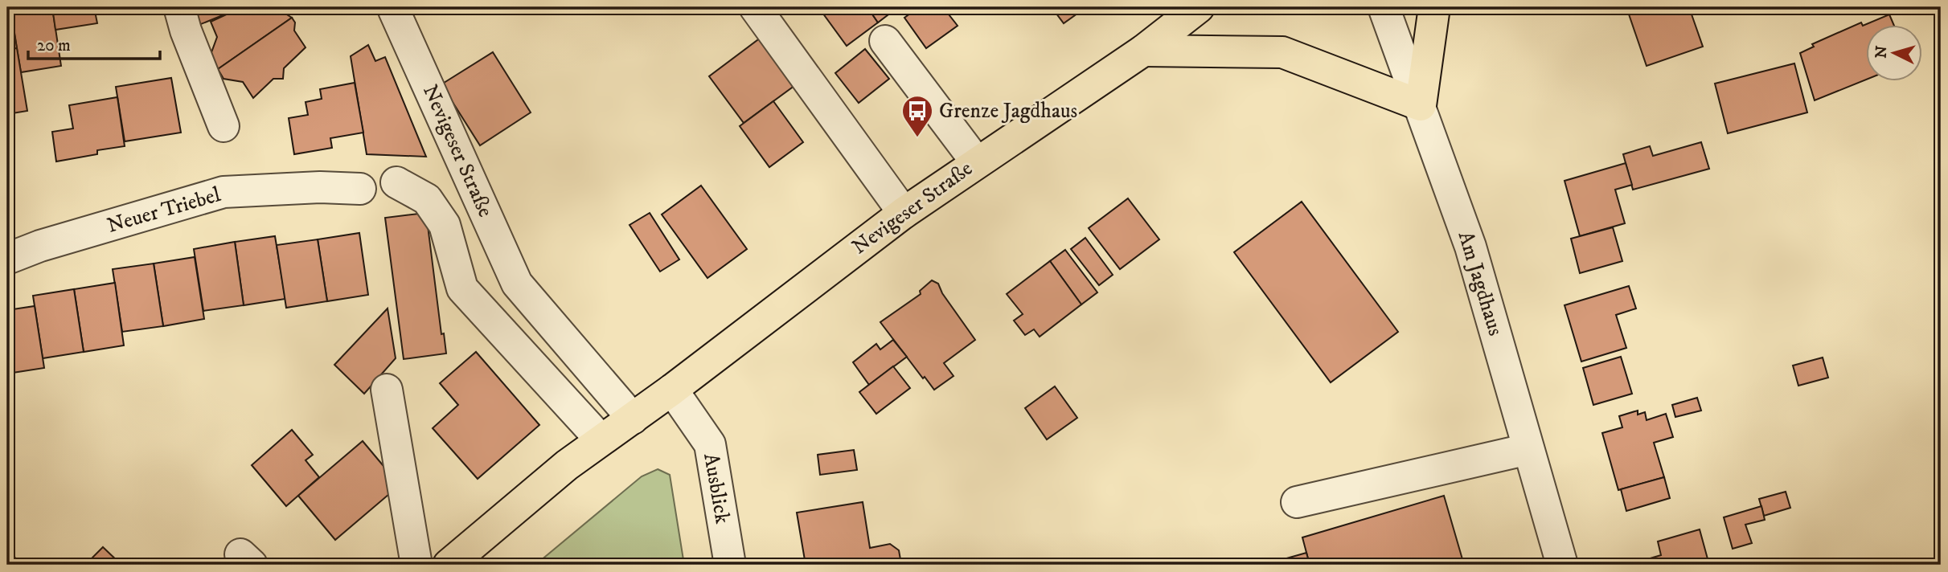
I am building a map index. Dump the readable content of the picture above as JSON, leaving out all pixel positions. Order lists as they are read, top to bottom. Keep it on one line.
{"streets":{"main road":["Nevigeser Straße"],"street":["Neuer Triebel","Am Jagdhaus","Ausblick"]},"crossings":[["Nevigeser Straße","Ausblick"]],"places":{"bus stop":["Grenze Jagdhaus"]},"scale_bar":"20 m","north":"left"}
